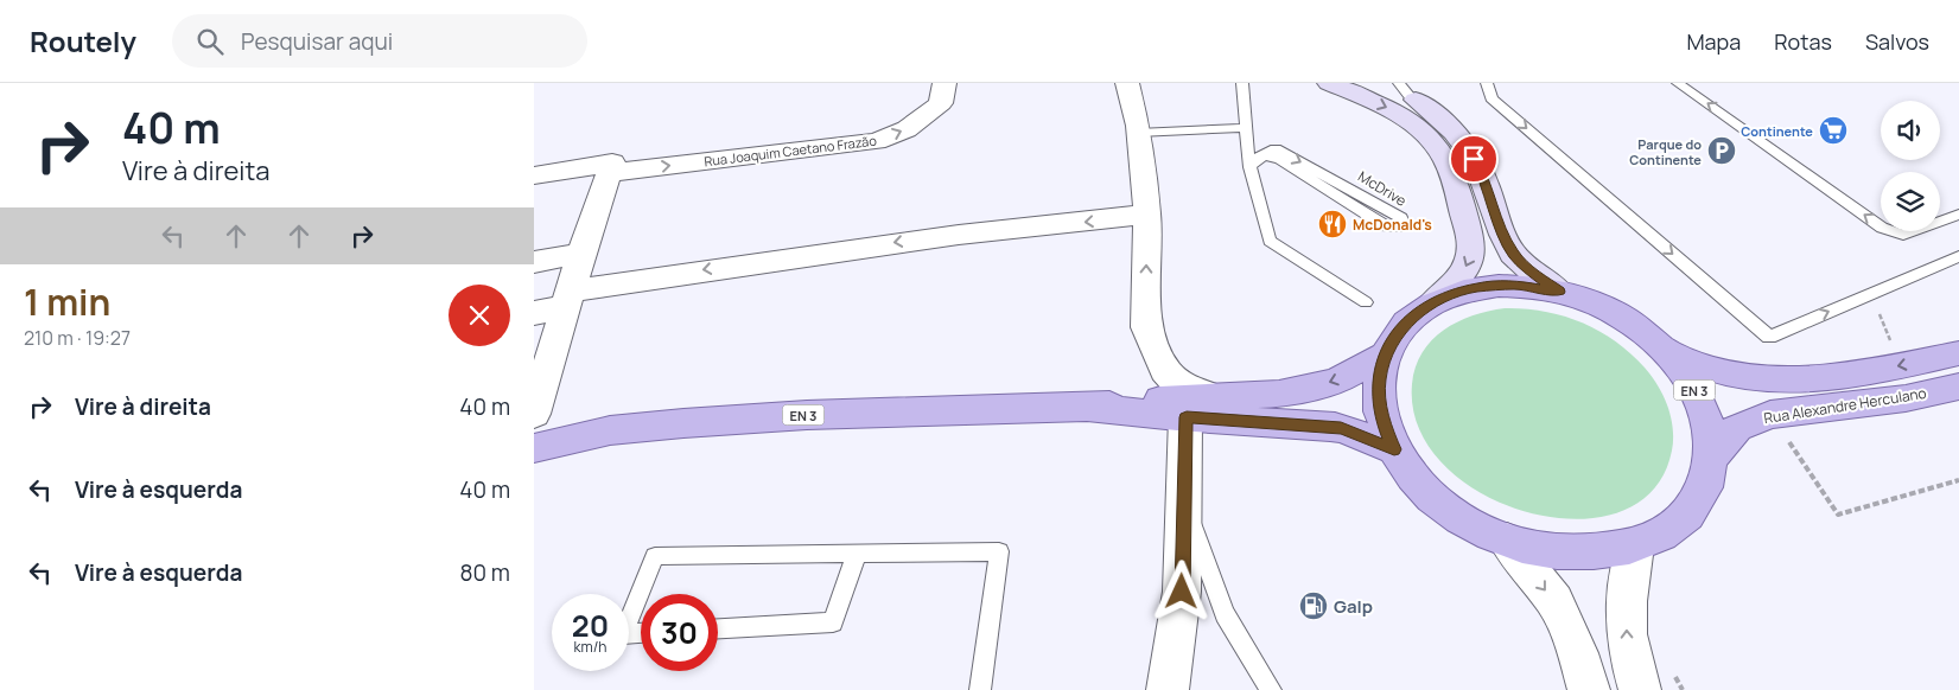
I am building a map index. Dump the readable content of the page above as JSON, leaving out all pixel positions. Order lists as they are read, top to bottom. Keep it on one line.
{"streets":{"main road":["EN 3","Rua Alexandre Herculano"],"street":["Rua Joaquim Caetano Frazão"],"lane":["McDrive"]},"crossings":[["EN 3","Rua Alexandre Herculano"]],"places":{"supermarket":["Continente"],"parking":["Parque do Continente"],"restaurant":["McDonald's"],"fuel station":["Galp"]},"page":{"header":"Routely","search":"Pesquisar aqui","nav":["Mapa","Rotas","Salvos"],"turn":["40 m","Vire à direita"],"heading":["1 min","210 m · 19:27"],"list":[{"name":"Vire à direita","value":"40 m"},{"name":"Vire à esquerda","value":"40 m"},{"name":"Vire à esquerda","value":"80 m"}],"speed":"20 km/h","limit":"30"}}
